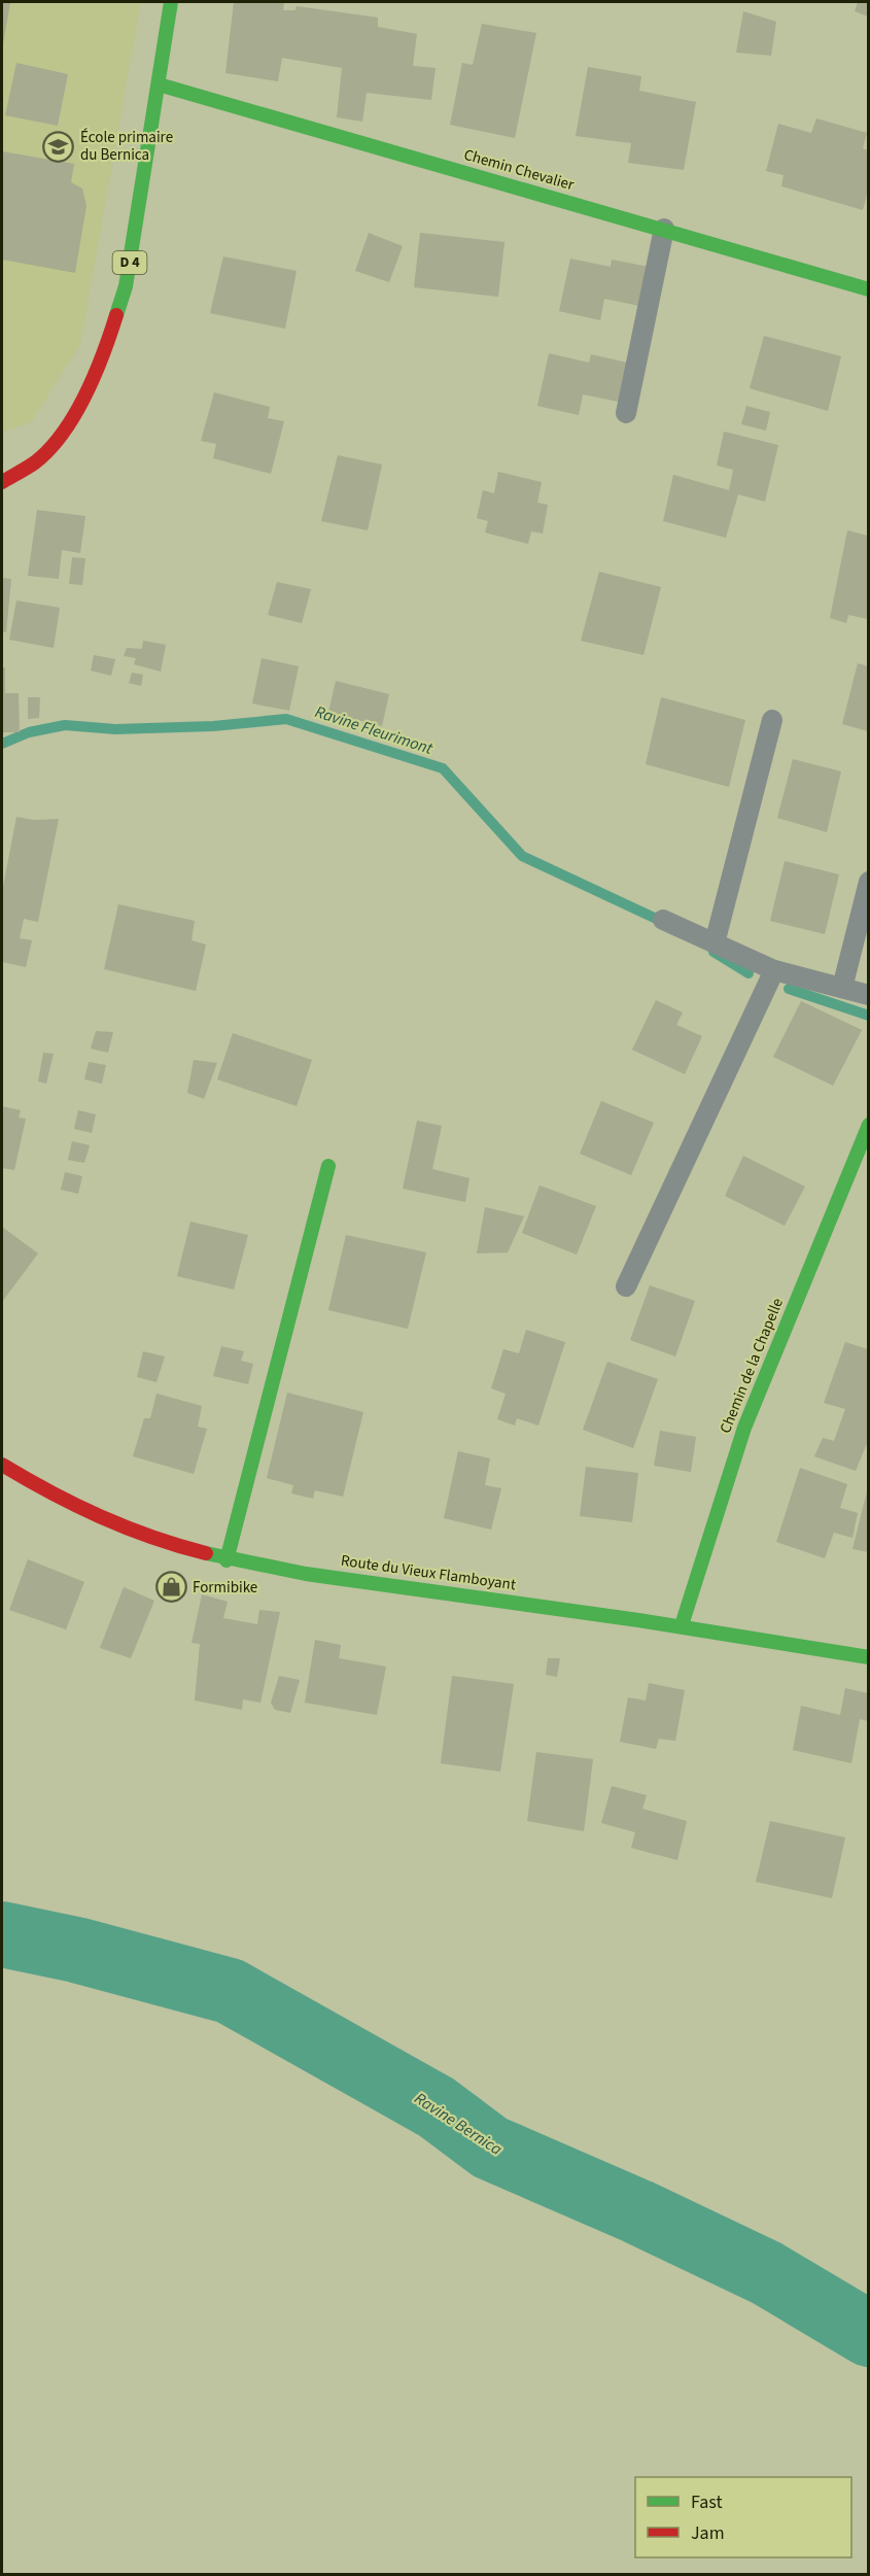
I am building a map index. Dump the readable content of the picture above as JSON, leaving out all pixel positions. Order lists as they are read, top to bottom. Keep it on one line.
{"streets":{"street":["Chemin Chevalier","D 4","Chemin de la Chapelle","Route du Vieux Flamboyant"]},"crossings":[["Chemin Chevalier","D 4"],["Chemin de la Chapelle","Route du Vieux Flamboyant"]],"water":["Ravine Fleurimont","Ravine Bernica"],"places":{"school or university":["École primaire du Bernica"],"shop":["Formibike"]},"legend":["Fast","Jam"]}
